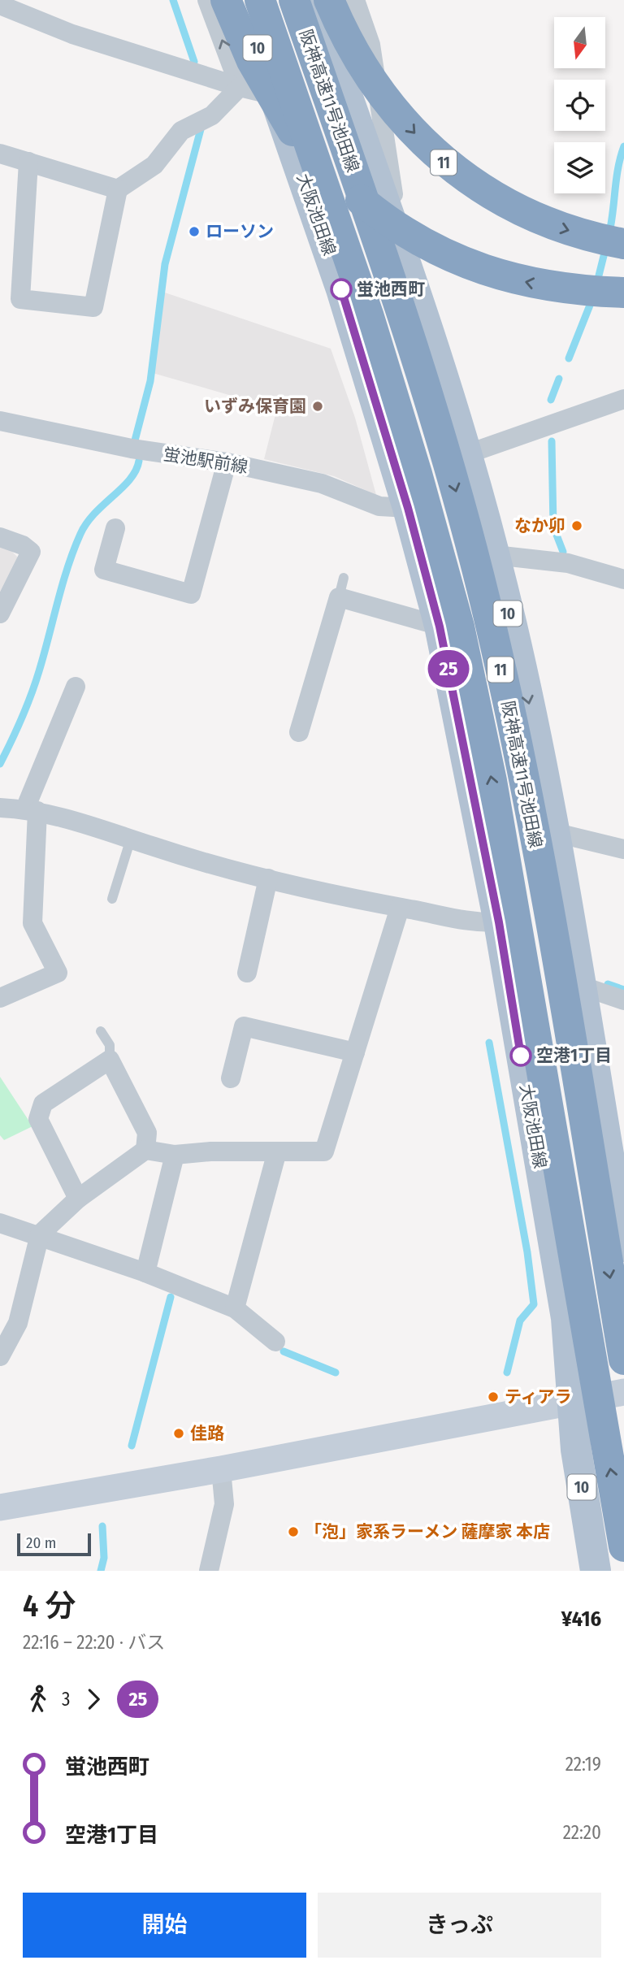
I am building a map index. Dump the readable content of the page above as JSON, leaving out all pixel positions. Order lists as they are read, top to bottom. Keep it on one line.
{"streets":{"highway":["阪神高速11号池田線","11"],"main road":["10","大阪池田線"],"street":["蛍池駅前線"]},"crossings":[["大阪池田線","蛍池駅前線"]],"places":["ローソン","蛍池西町","いずみ保育園","なか卯","空港1丁目","ティアラ","佳路","「泡」家系ラーメン 薩摩家 本店"],"lines":["bus line 25"],"scale_bar":"20 m","north":"bottom","page":{"on_map":"25","scale":"20 m","heading":["4 分","22:16 – 22:20 · バス","¥416"],"legs":["3","25"],"list":[{"name":"蛍池西町","value":"22:19"},{"name":"空港1丁目","value":"22:20"}],"buttons":["開始","きっぷ"]}}
